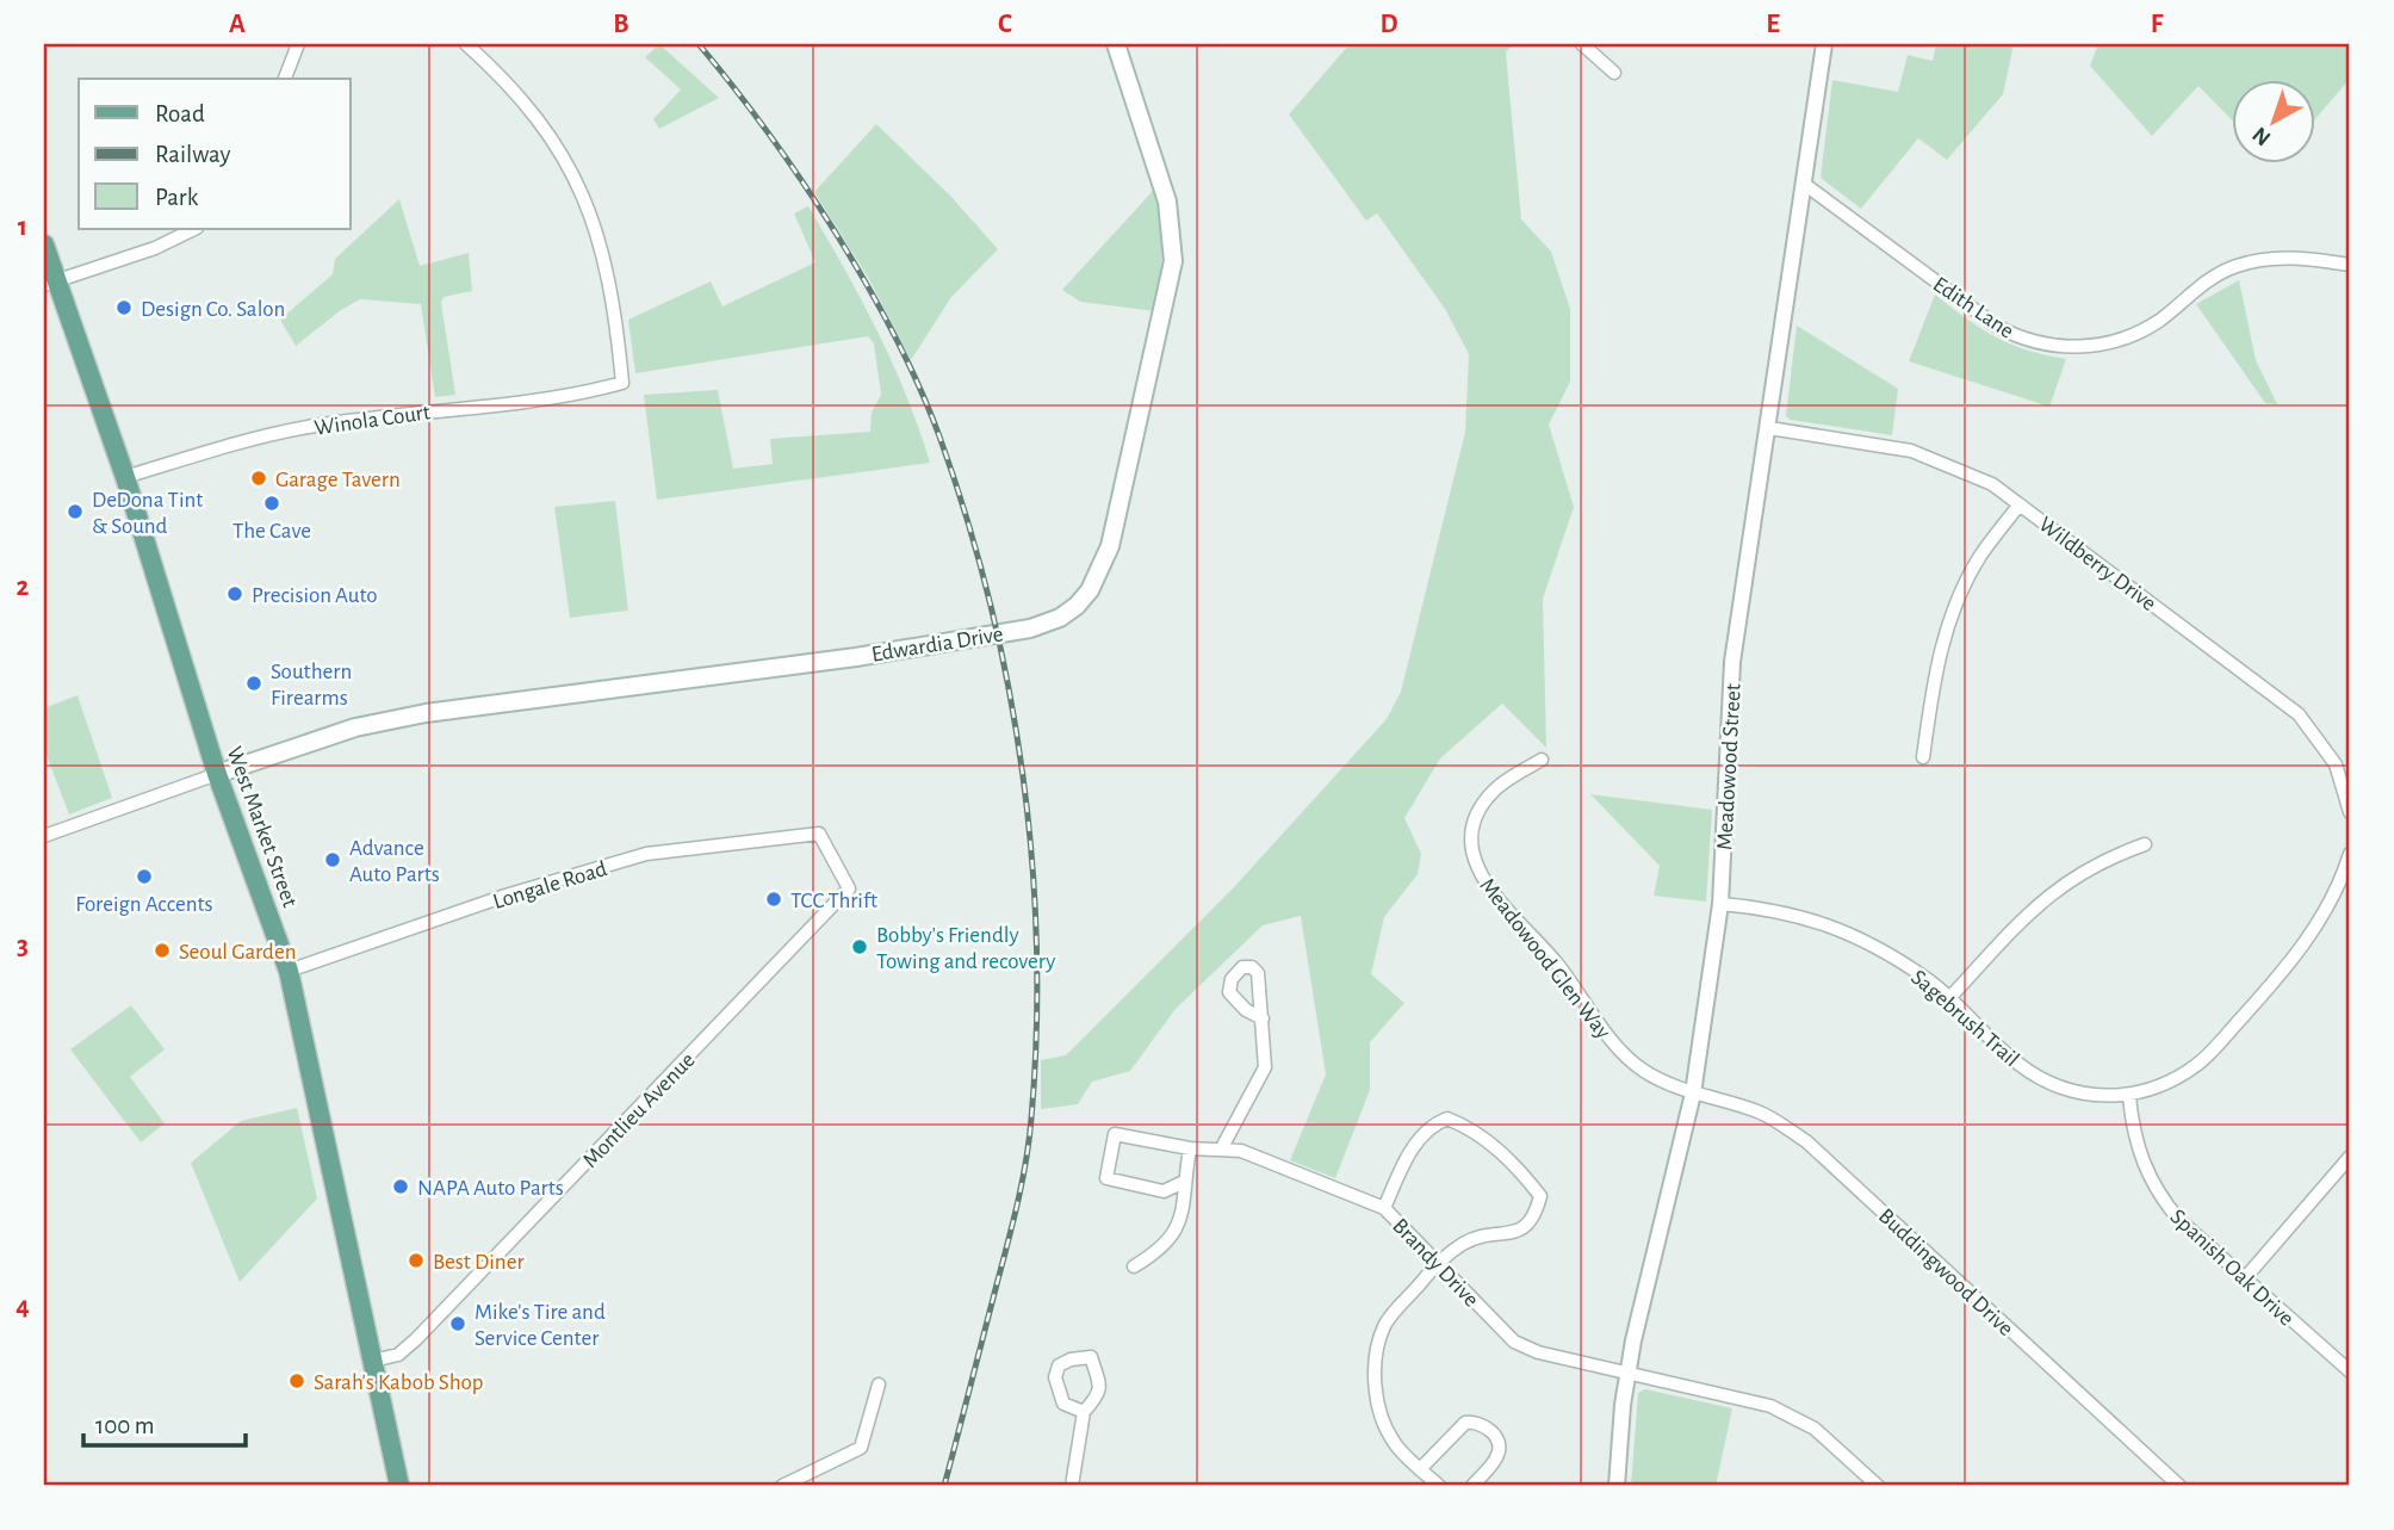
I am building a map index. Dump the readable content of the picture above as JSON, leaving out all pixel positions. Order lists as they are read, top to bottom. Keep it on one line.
{"streets":{"main road":["Edwardia Drive","West Market Street"],"street":["Edith Lane","Winola Court","Wildberry Drive","Meadowood Street","Longale Road","Meadowood Glen Way","Sagebrush Trail","Montlieu Avenue","Brandy Drive","Spanish Oak Drive","Buddingwood Drive"]},"crossings":[["Edith Lane","Meadowood Street"],["Winola Court","West Market Street"],["Wildberry Drive","Meadowood Street"],["Edwardia Drive","West Market Street"],["Meadowood Street","Meadowood Glen Way"],["Meadowood Street","Sagebrush Trail"],["Meadowood Street","Brandy Drive"],["Meadowood Street","Buddingwood Drive"],["West Market Street","Longale Road"],["West Market Street","Montlieu Avenue"],["Longale Road","Montlieu Avenue"],["Meadowood Glen Way","Buddingwood Drive"],["Sagebrush Trail","Spanish Oak Drive"]],"places":["Design Co. Salon","Garage Tavern","The Cave","DeDona Tint & Sound","Precision Auto","Southern Firearms","Advance Auto Parts","Foreign Accents","TCC Thrift","Bobby's Friendly Towing and recovery","Seoul Garden","NAPA Auto Parts","Best Diner","Mike's Tire and Service Center","Sarah's Kabob Shop"],"legend":["Road","Railway","Park"],"scale_bar":"100 m","north":"bottom left","grid":{"columns":["A","B","C","D","E","F"],"rows":["1","2","3","4"]}}
